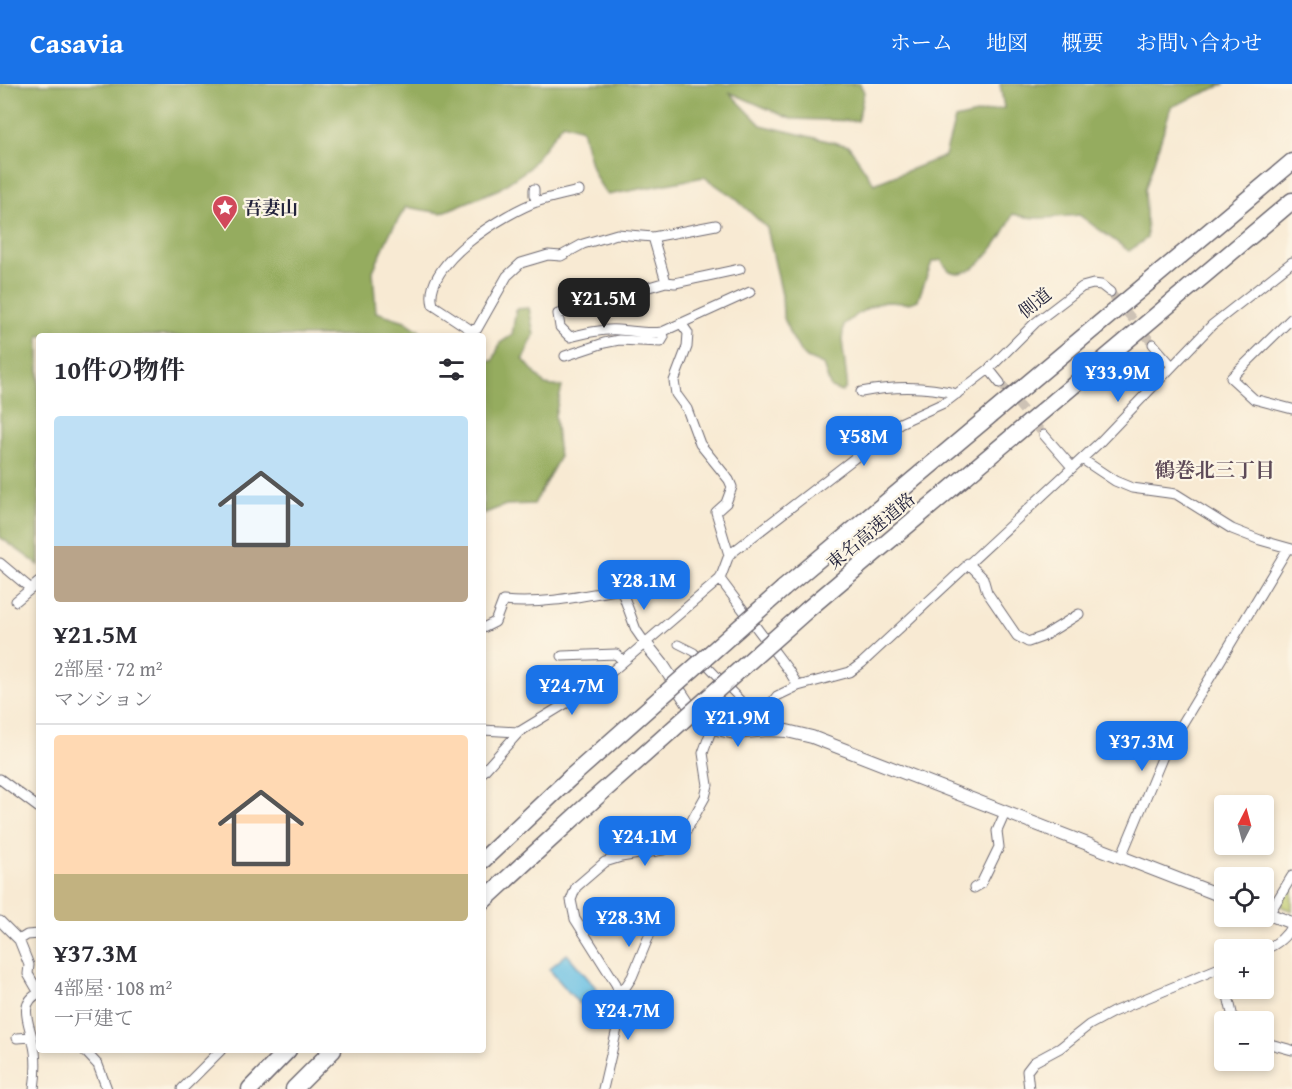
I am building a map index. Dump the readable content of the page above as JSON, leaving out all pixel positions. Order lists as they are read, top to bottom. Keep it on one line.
{"streets":{"highway":["東名高速道路"],"street":["側道"]},"districts":["鶴巻北三丁目"],"places":{"place":["吾妻山"]},"north":"top","page":{"header":"Casavia","nav":["ホーム","地図","概要","お問い合わせ"],"price":["¥21.5M","¥33.9M","¥58M","¥28.1M","¥24.7M","¥21.9M","¥37.3M","¥24.1M","¥28.3M","¥24.7M"],"heading":"10件の物件","list":[{"name":"¥21.5M","note":"2部屋 · 72 m² · マンション"},{"name":"¥37.3M","note":"4部屋 · 108 m² · 一戸建て"}],"map_buttons":["+","−"]}}
